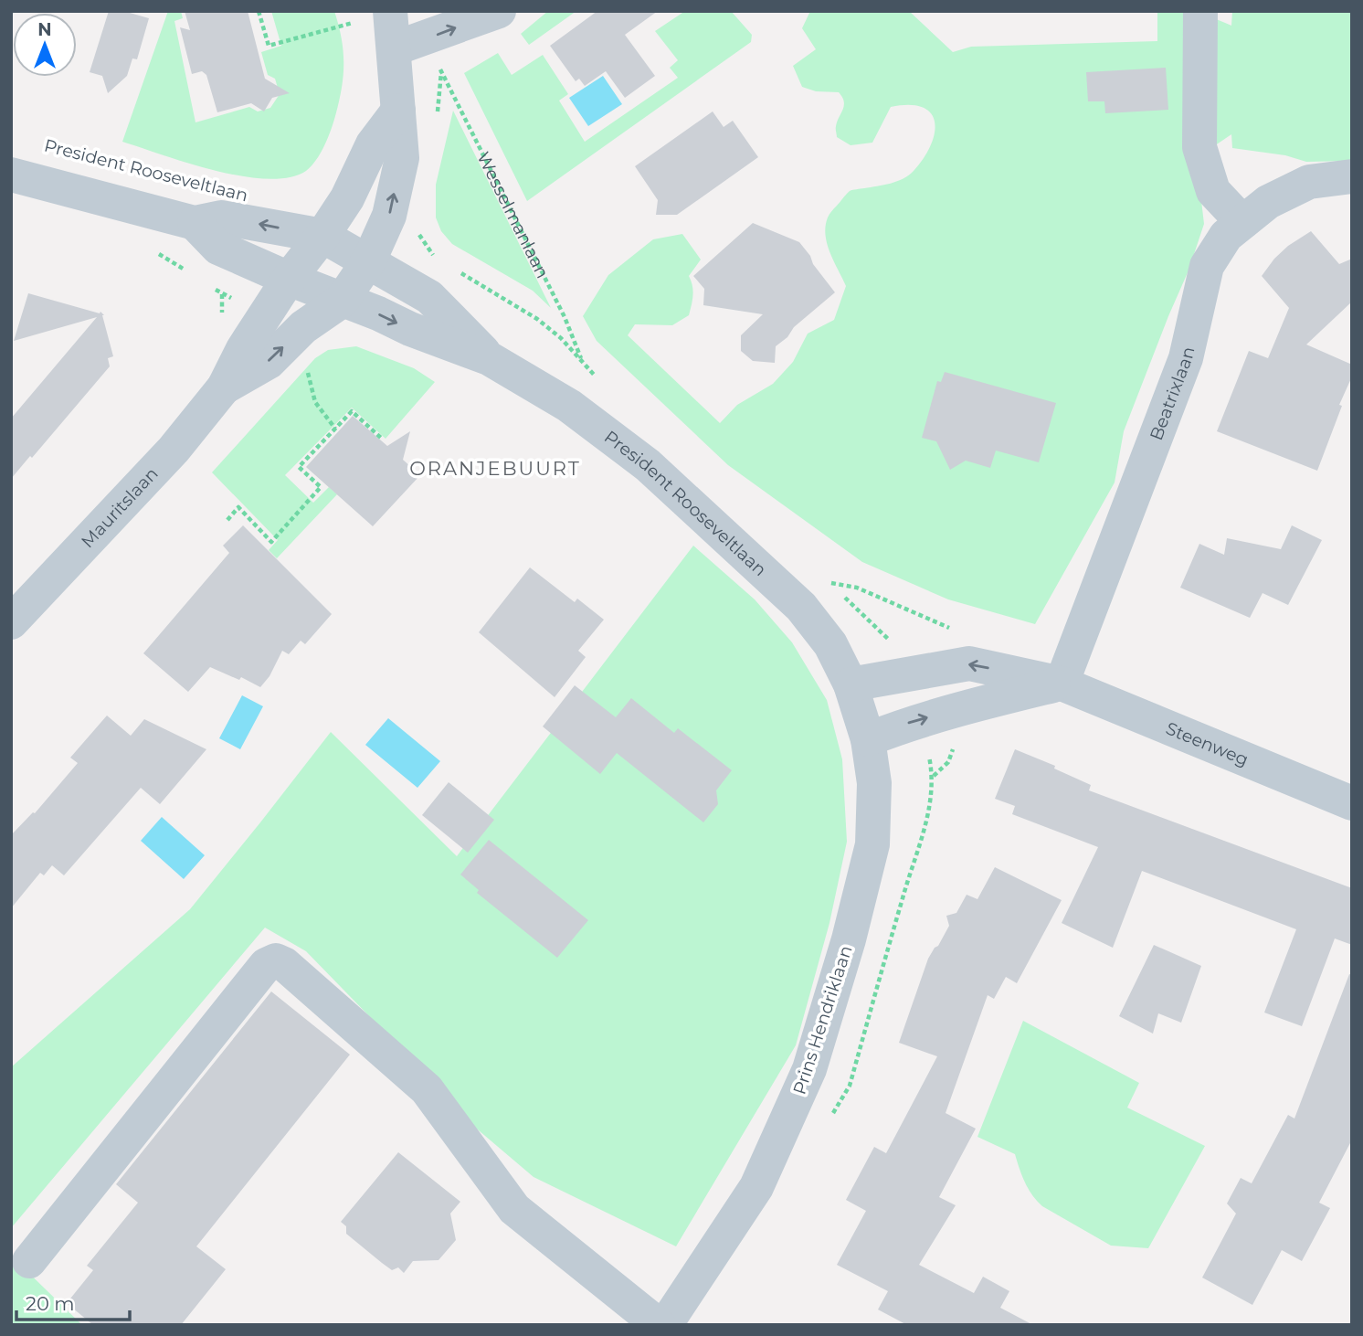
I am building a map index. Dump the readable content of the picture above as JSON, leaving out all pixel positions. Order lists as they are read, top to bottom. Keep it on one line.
{"streets":{"street":["President Rooseveltlaan","Beatrixlaan","Mauritslaan","Steenweg","Prins Hendriklaan"],"path":["Wesselmanlaan"]},"crossings":[["President Rooseveltlaan","Mauritslaan"],["President Rooseveltlaan","Steenweg"],["President Rooseveltlaan","Prins Hendriklaan"],["Beatrixlaan","Steenweg"],["Steenweg","Prins Hendriklaan"]],"districts":["ORANJEBUURT"],"scale_bar":"20 m","north":"top"}
